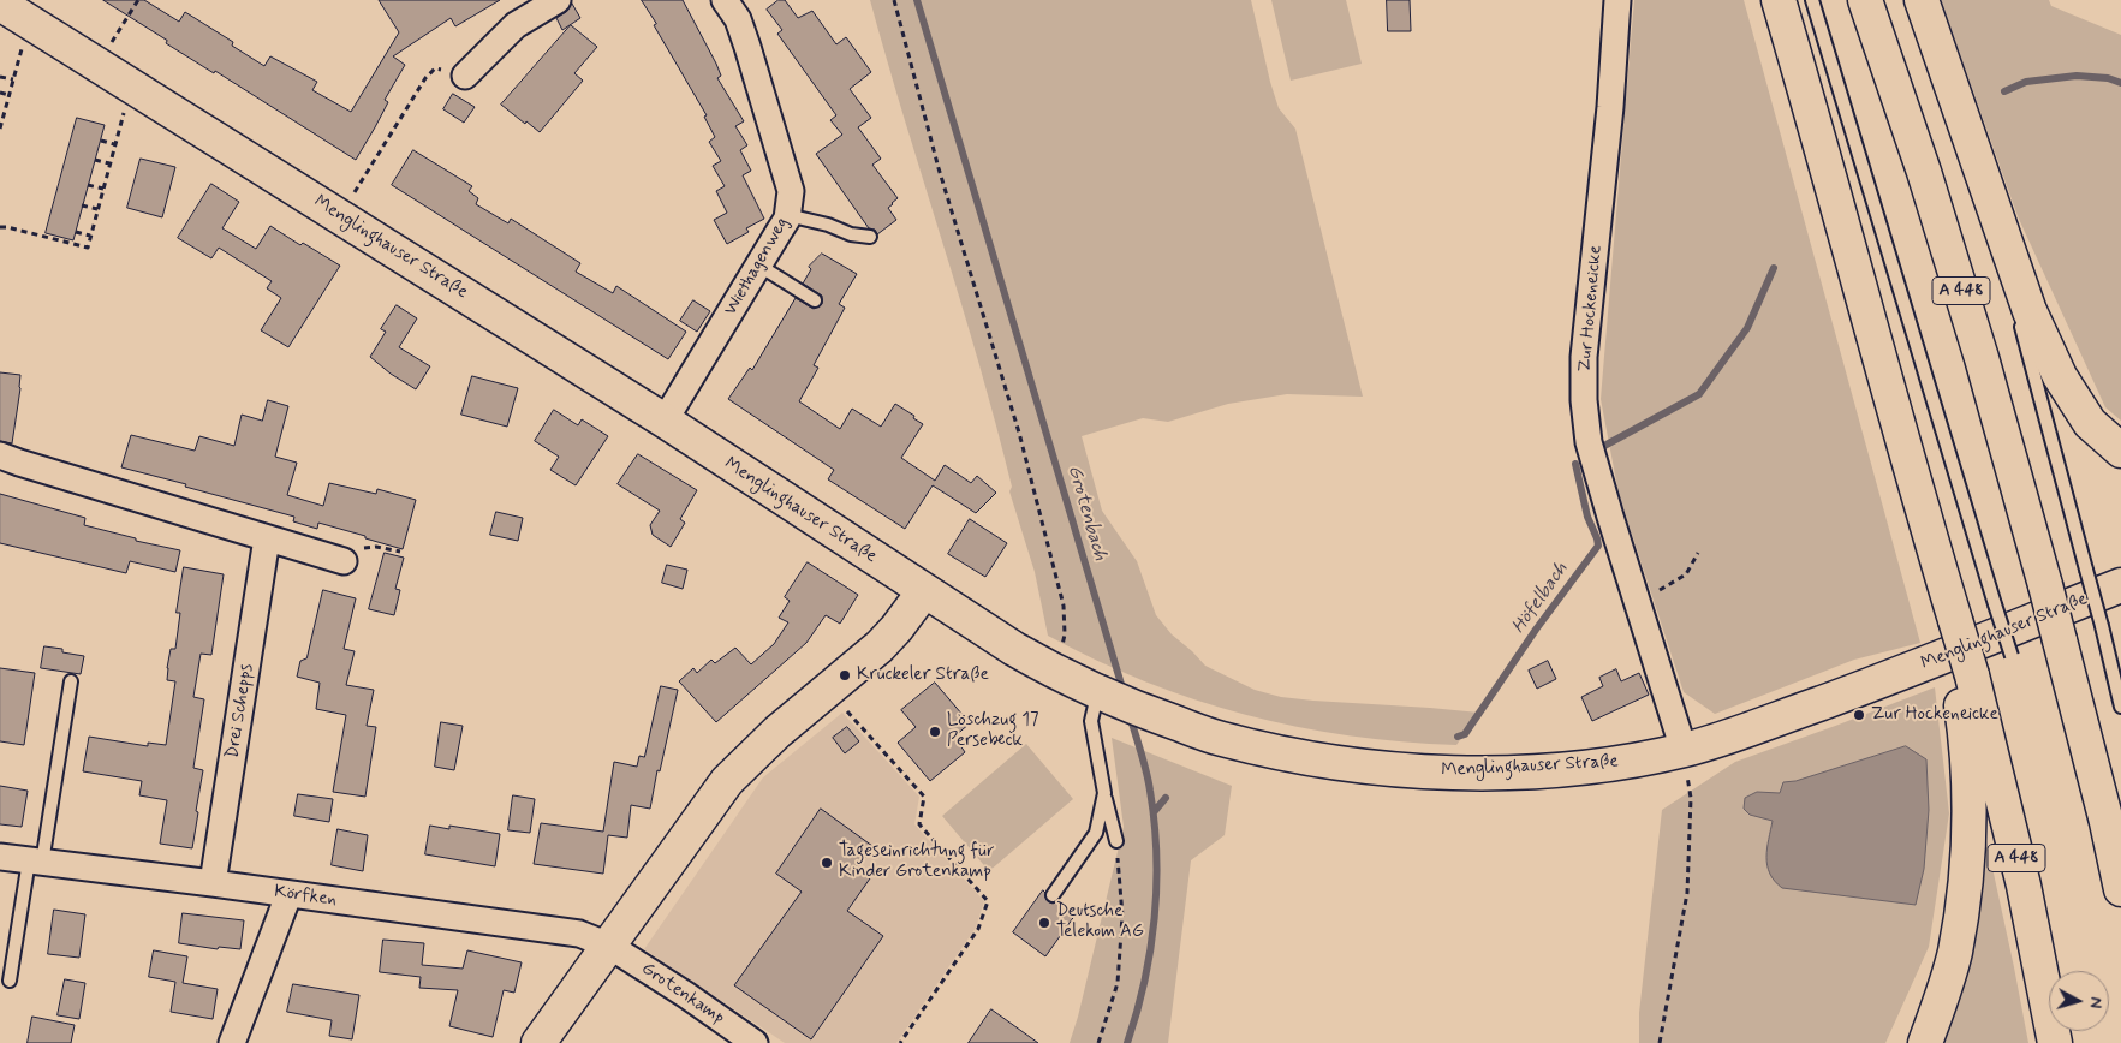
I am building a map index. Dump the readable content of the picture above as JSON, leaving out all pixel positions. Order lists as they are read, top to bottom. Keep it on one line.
{"streets":{"main road":["Menglinghauser Straße","A 448"],"street":["Wiethagenweg","Zur Hockeneicke","Drei Schepps","Körfken","Grotenkamp"]},"crossings":[["Menglinghauser Straße","Wiethagenweg"],["Menglinghauser Straße","Zur Hockeneicke"],["Drei Schepps","Körfken"],["Körfken","Grotenkamp"]],"water":["Grotenbach","Höfelbach"],"places":["Kruckeler Straße","Zur Hockeneicke","Löschzug 17 Persebeck","Tageseinrichtung für Kinder Grotenkamp","Deutsche Telekom AG"],"north":"right"}
